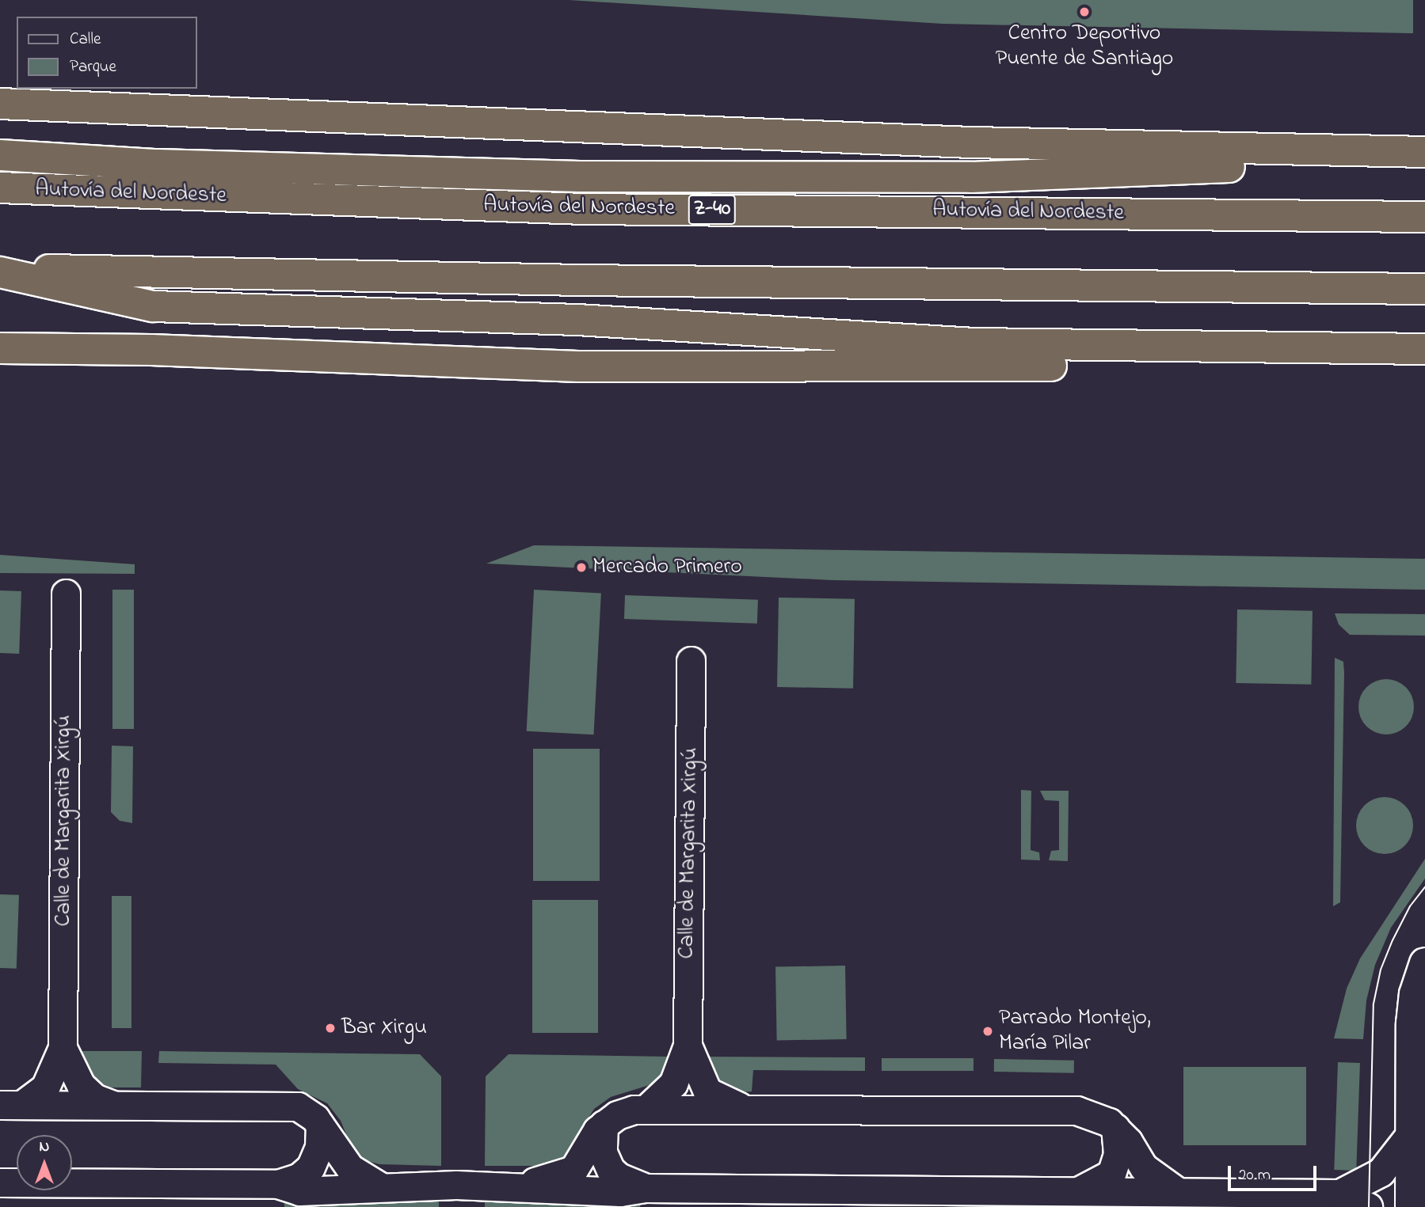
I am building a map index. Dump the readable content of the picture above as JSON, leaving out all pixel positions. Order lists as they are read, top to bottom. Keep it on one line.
{"streets":{"highway":["Autovía del Nordeste","Z-40"],"street":["Calle de Margarita Xirgú"]},"places":["Centro Deportivo Puente de Santiago","Mercado Primero","Bar Xirgu","Parrado Montejo, María Pilar"],"legend":["Calle","Parque"],"scale_bar":"20 m","north":"top"}
